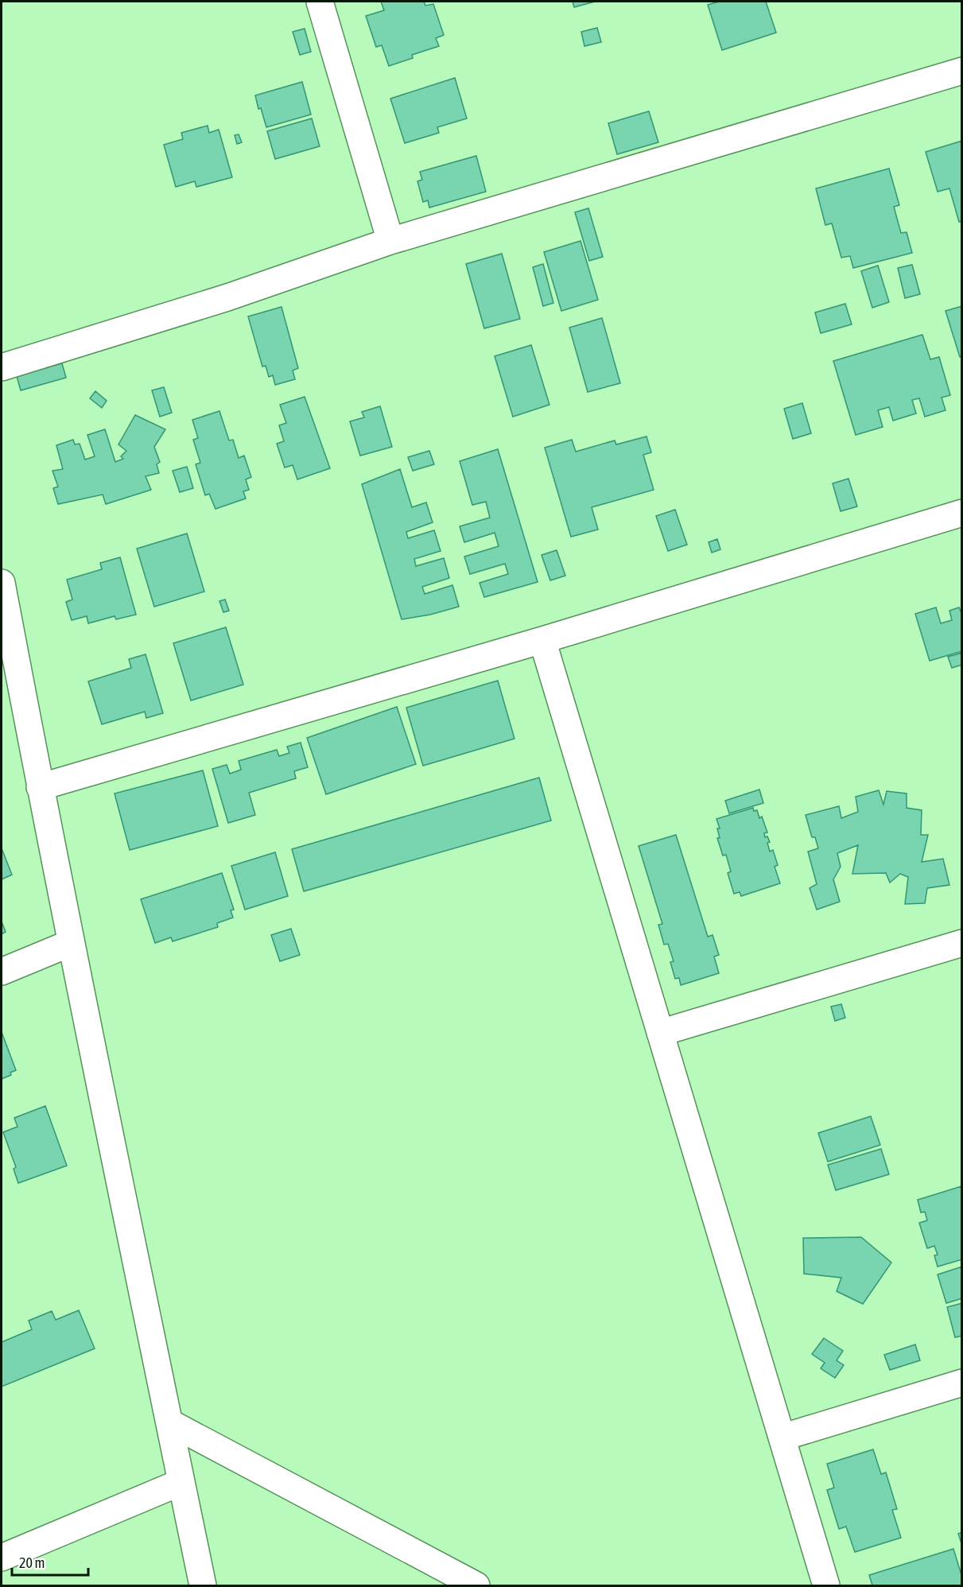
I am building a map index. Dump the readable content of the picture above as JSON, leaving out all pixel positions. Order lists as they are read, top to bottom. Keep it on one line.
{"scale_bar":"20 m"}
